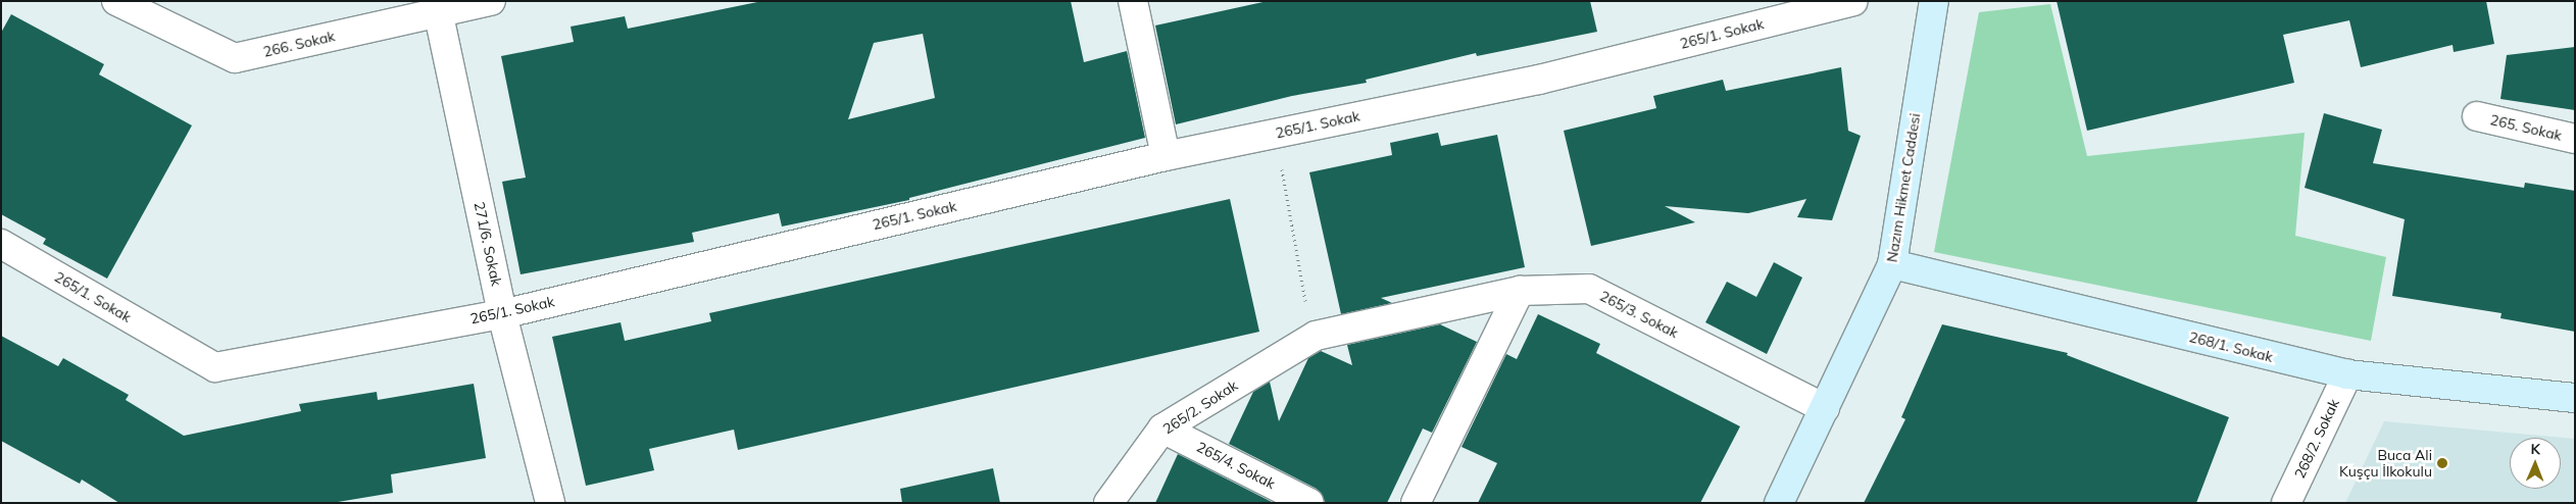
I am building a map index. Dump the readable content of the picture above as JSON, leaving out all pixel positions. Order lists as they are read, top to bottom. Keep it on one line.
{"streets":{"street":["265/1. Sokak","266. Sokak","265. Sokak","Nazım Hikmet Caddesi","271/6. Sokak","265/3. Sokak","268/1. Sokak","265/2. Sokak","268/2. Sokak","265/4. Sokak"]},"crossings":[["265/1. Sokak","271/6. Sokak"],["266. Sokak","271/6. Sokak"],["Nazım Hikmet Caddesi","265/3. Sokak"],["Nazım Hikmet Caddesi","268/1. Sokak"],["265/3. Sokak","265/2. Sokak"],["268/1. Sokak","268/2. Sokak"],["265/2. Sokak","265/4. Sokak"]],"places":["Buca Ali Kuşçu İlkokulu"],"north":"top"}
